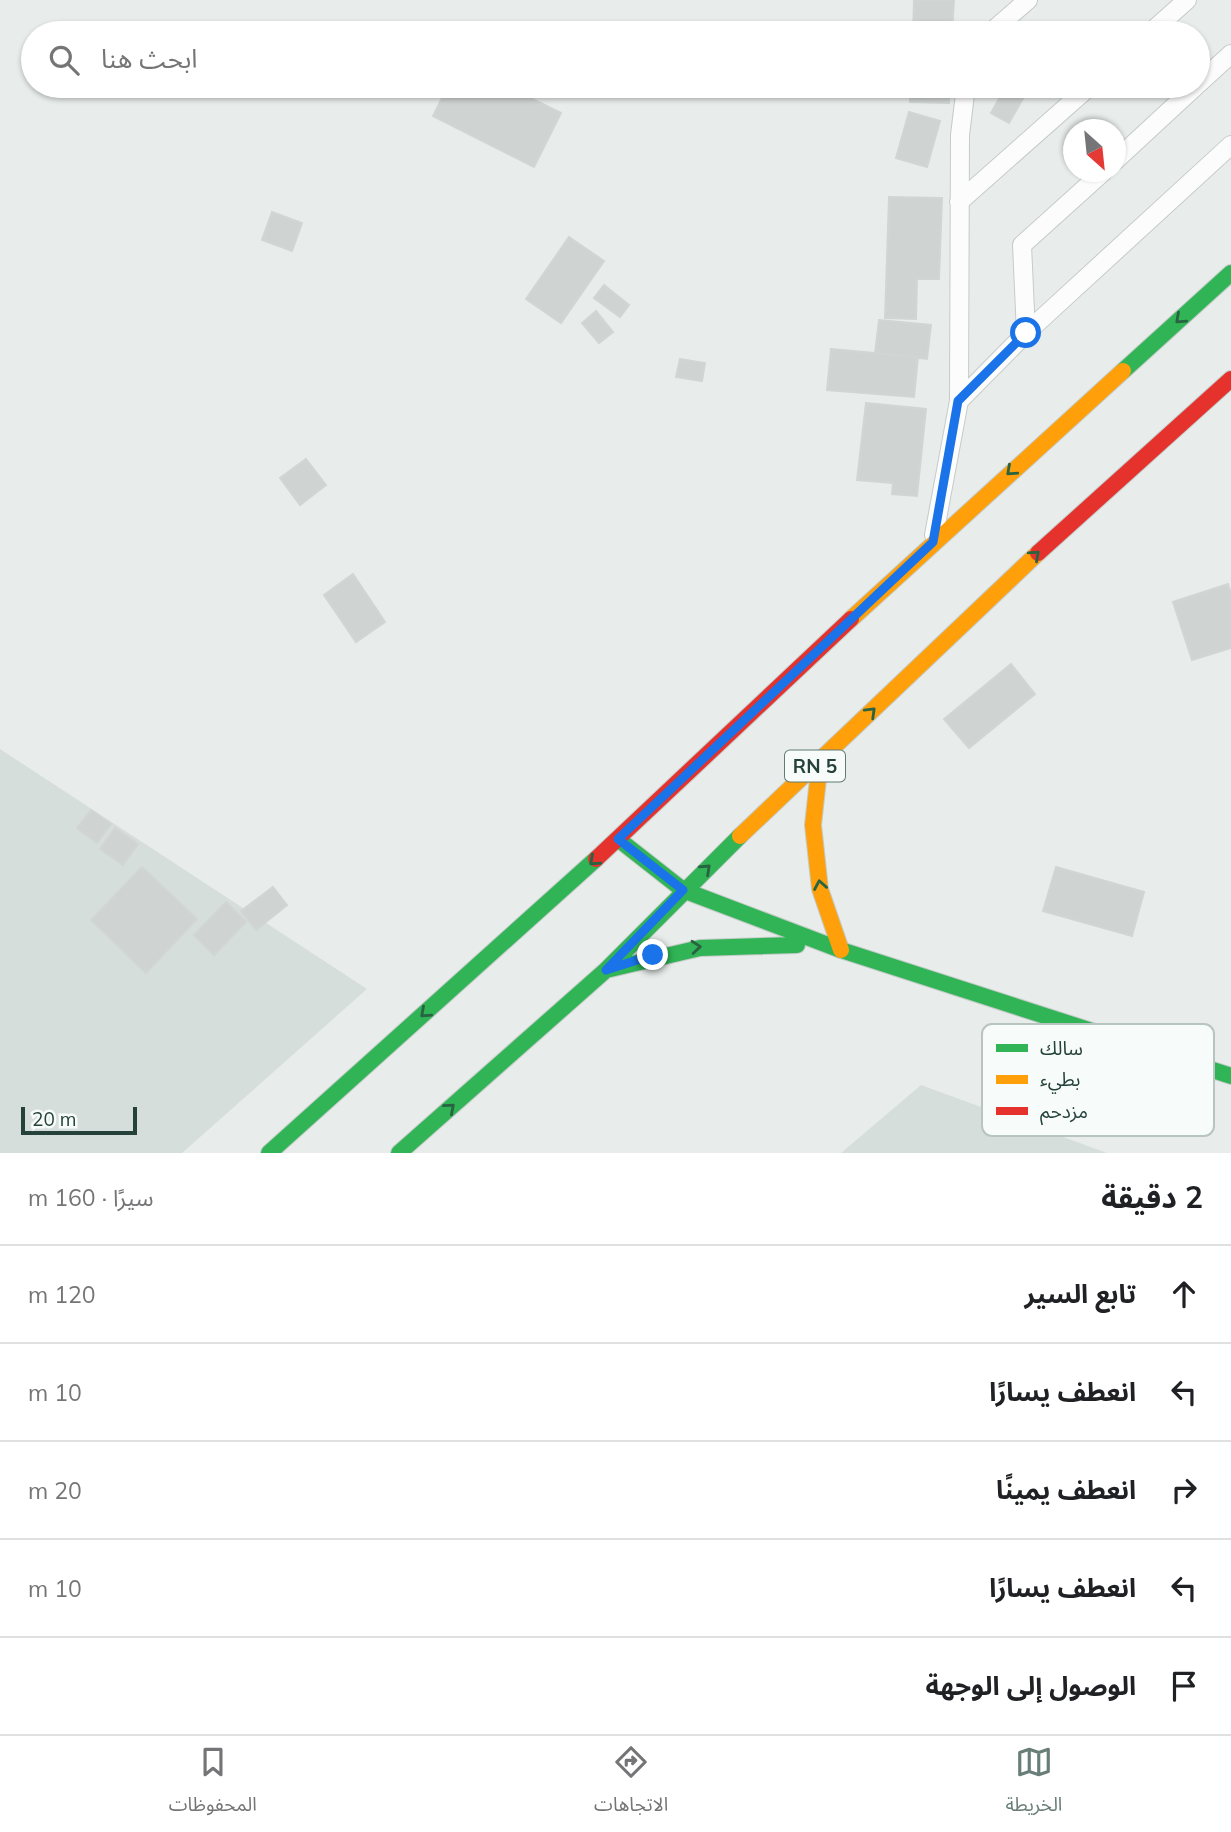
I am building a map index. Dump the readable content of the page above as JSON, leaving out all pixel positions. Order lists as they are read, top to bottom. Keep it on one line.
{"streets":{"main road":["RN 5"]},"legend":["سالك","بطيء","مزدحم"],"scale_bar":"20 m","north":"bottom right","page":{"search":"ابحث هنا","scale":"20 m","heading":["2 دقيقة","سيرًا · 160 m"],"list":[["تابع السير","120 m"],["انعطف يسارًا","10 m"],["انعطف يمينًا","20 m"],["انعطف يسارًا","10 m"],"الوصول إلى الوجهة"],"nav":["الخريطة","الاتجاهات","المحفوظات"]}}
